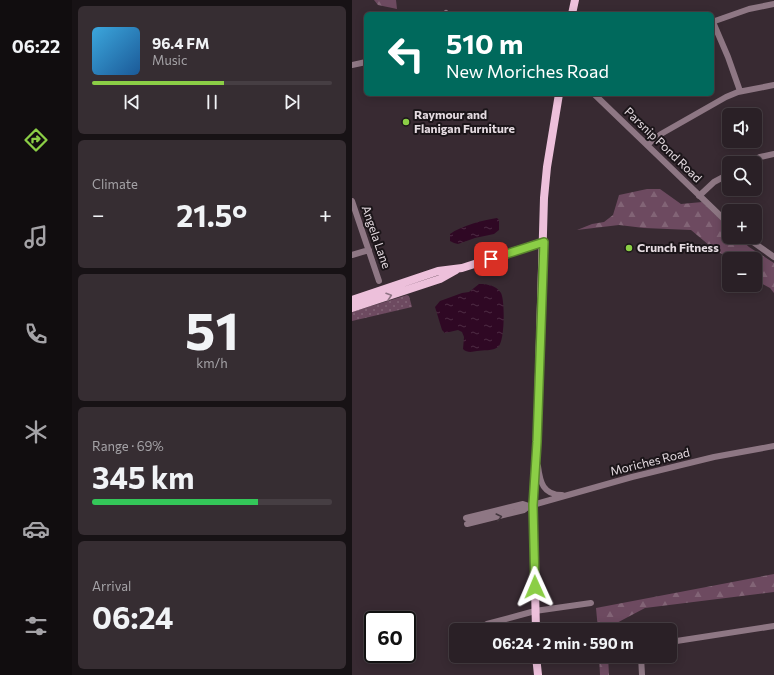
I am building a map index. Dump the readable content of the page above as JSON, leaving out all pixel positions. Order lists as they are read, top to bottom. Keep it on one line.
{"streets":{"street":["Parsnip Pond Road","Angela Lane","Moriches Road"]},"places":["Raymour and Flanigan Furniture","Crunch Fitness"],"page":{"tabs":"06:22","turn":["510 m","New Moriches Road"],"song":["96.4 FM","Music"],"map_buttons":["+","−"],"tile":["Climate",["51","km/h"],["Range · 69%","345 km"],["Arrival","06:24"]],"heat":["−","21.5°","+"],"limit":"60","trip":"06:24 · 2 min · 590 m"}}
